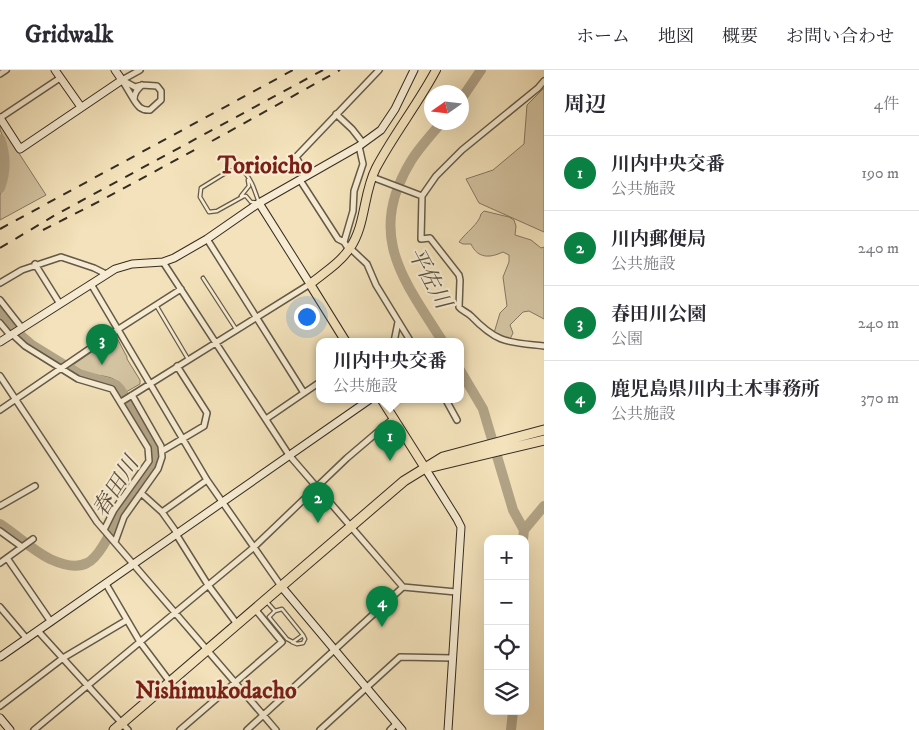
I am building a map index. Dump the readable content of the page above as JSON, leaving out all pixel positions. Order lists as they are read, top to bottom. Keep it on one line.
{"districts":["Torioicho","Nishimukodacho"],"water":["平佐川","春田川"],"north":"left","page":{"header":"Gridwalk","nav":["ホーム","地図","概要","お問い合わせ"],"heading":["周辺","4件"],"list":[{"mark":"1","name":"川内中央交番","note":"公共施設","value":"190 m"},{"mark":"2","name":"川内郵便局","note":"公共施設","value":"240 m"},{"mark":"3","name":"春田川公園","note":"公園","value":"240 m"},{"mark":"4","name":"鹿児島県川内土木事務所","note":"公共施設","value":"370 m"}],"pins":["3","1","2","4"],"popup":["川内中央交番","公共施設"],"map_buttons":["+","−"]}}
